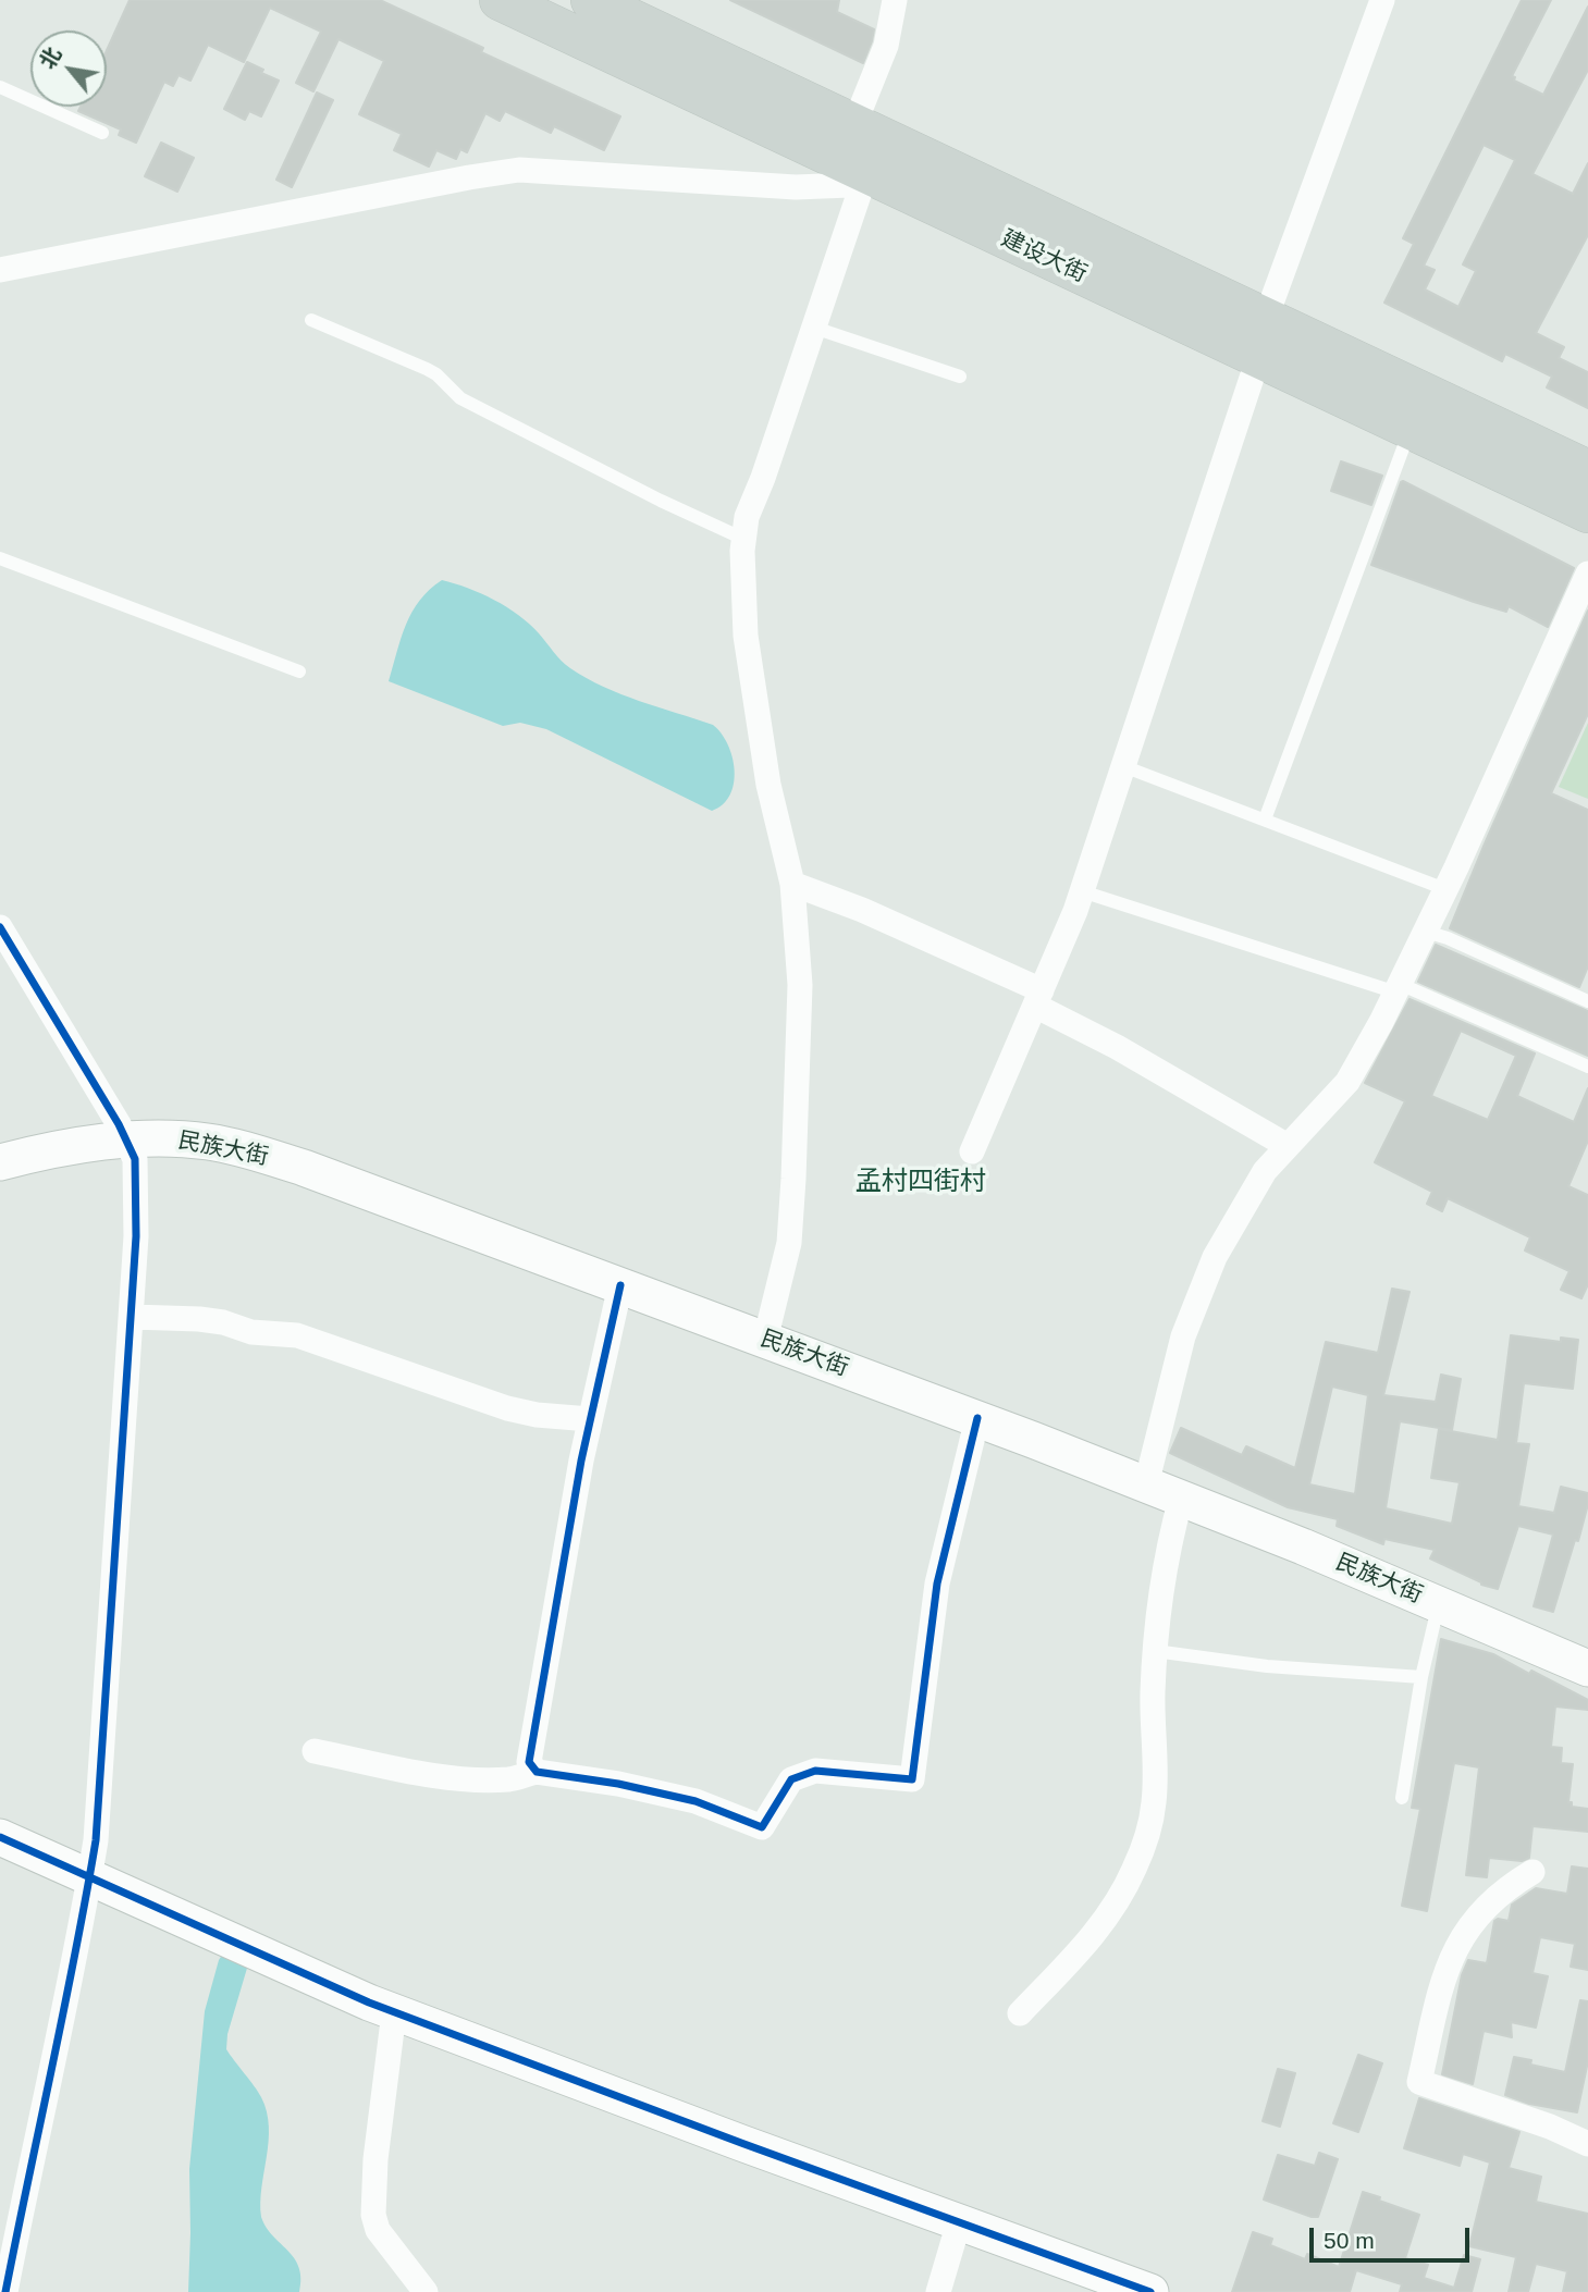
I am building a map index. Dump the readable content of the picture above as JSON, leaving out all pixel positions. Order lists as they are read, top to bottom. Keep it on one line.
{"streets":{"main road":["建设大街","民族大街"]},"districts":["孟村四街村"],"scale_bar":"50 m","north":"top left"}
